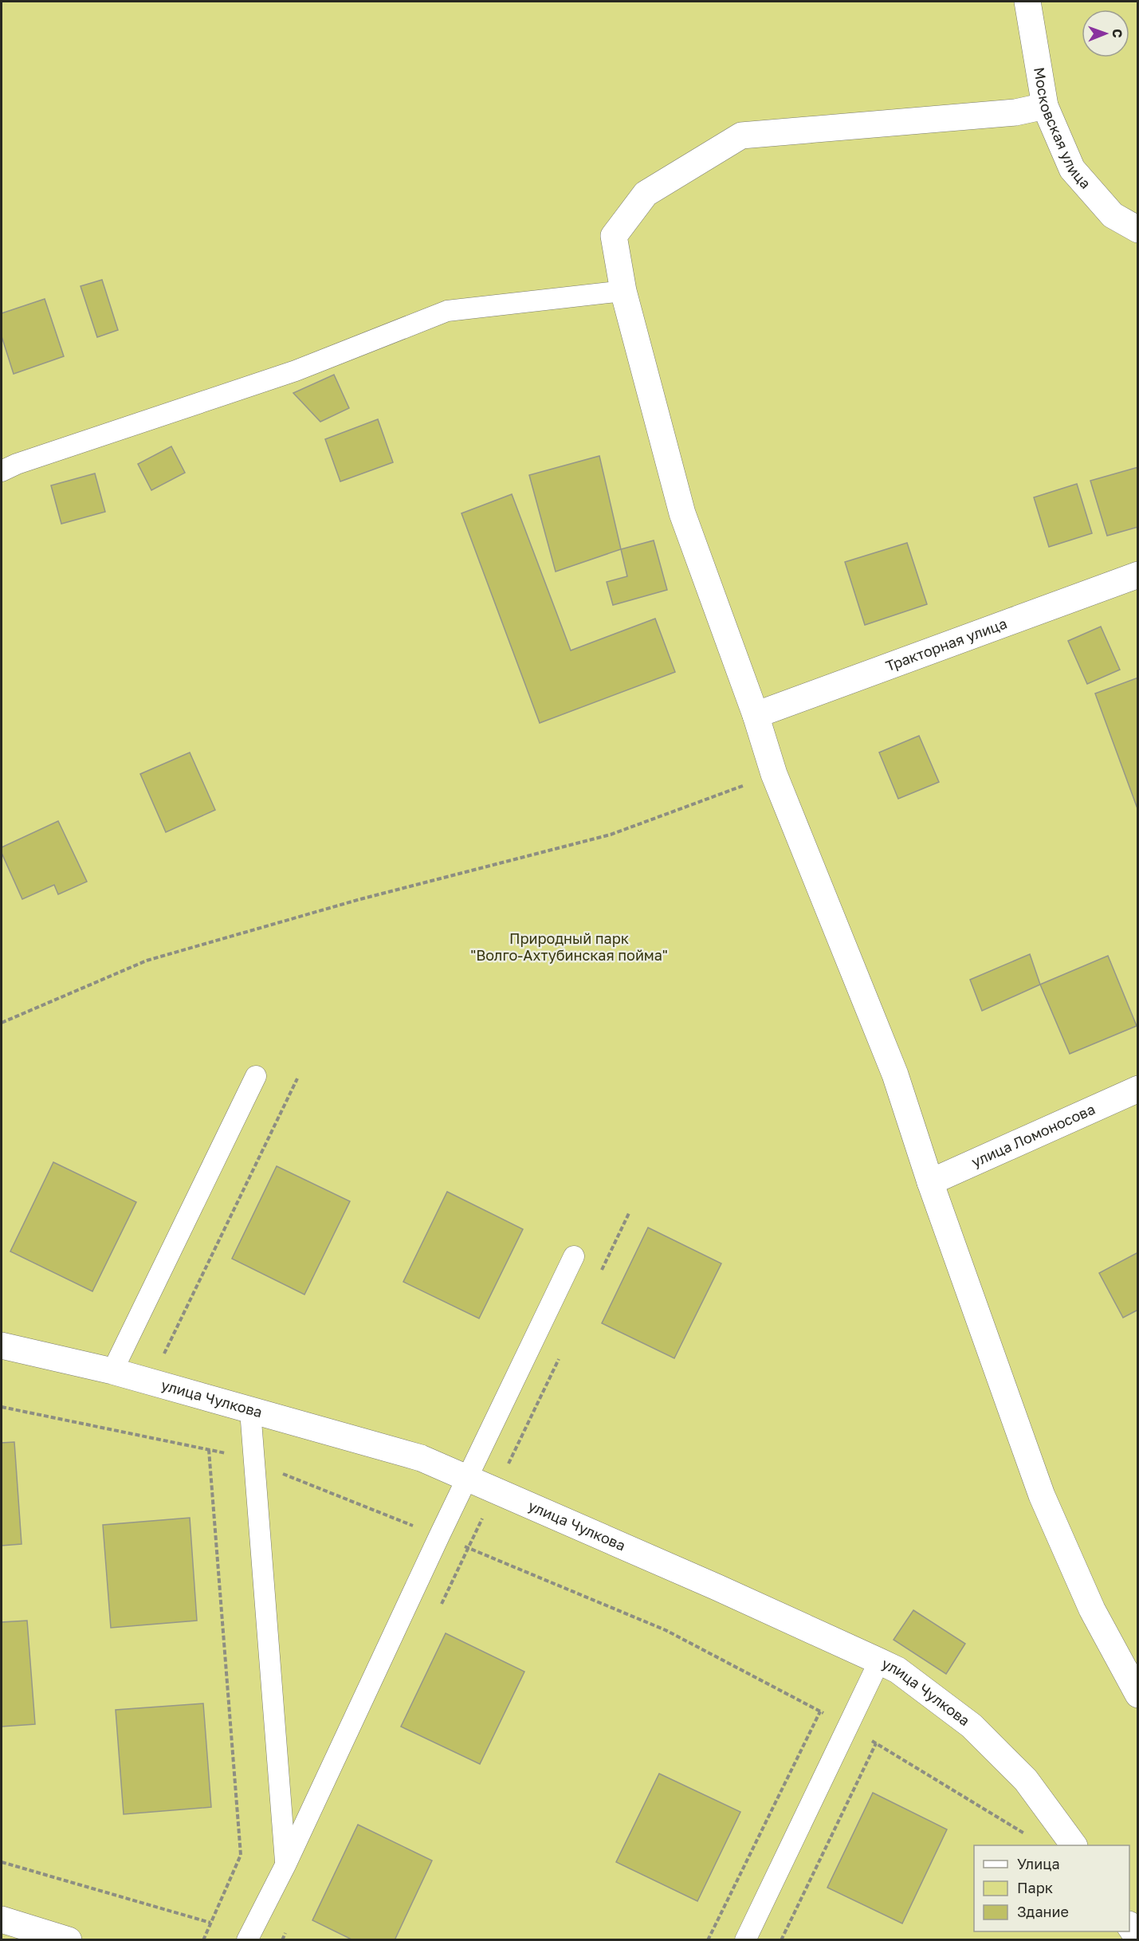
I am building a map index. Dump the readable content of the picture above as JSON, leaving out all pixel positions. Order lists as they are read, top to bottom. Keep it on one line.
{"streets":{"street":["Московская улица","Тракторная улица","улица Ломоносова","улица Чулкова"]},"parks":["Природный парк \"Волго-Ахтубинская пойма\""],"legend":["Улица","Парк","Здание"],"north":"right"}
